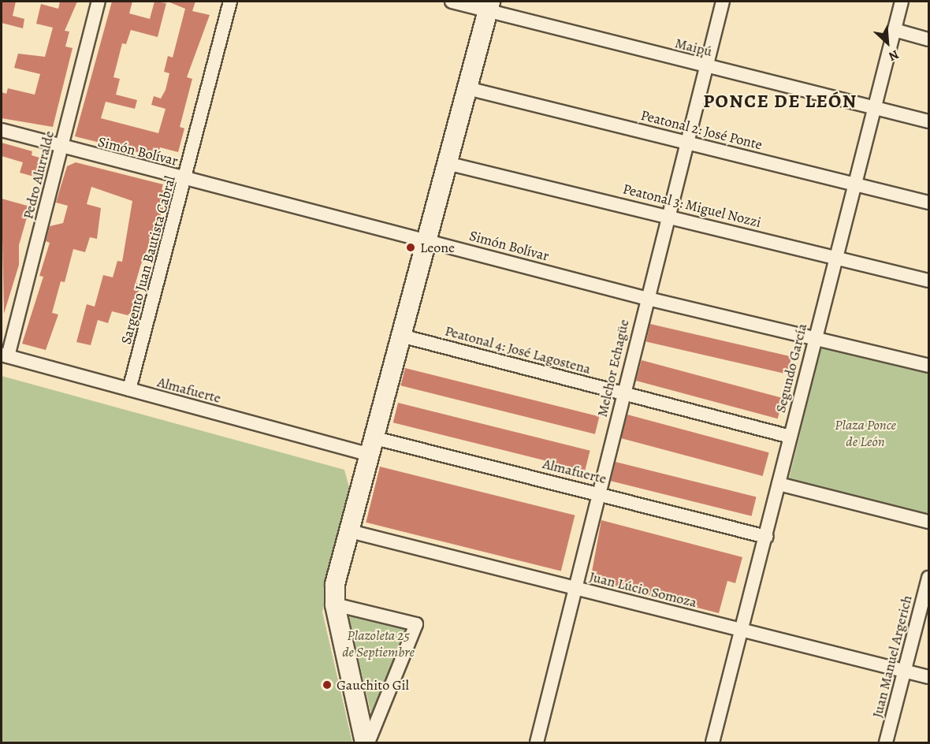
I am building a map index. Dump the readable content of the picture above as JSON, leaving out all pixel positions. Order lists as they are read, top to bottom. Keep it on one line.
{"streets":{"street":["Maipú","Peatonal 2: José Ponte","Simón Bolívar","Pedro Alurralde","Peatonal 3: Miguel Nozzi","Sargento Juan Bautista Cabral","Peatonal 4: José Lagostena","Melchor Echagüe","Segundo García","Almafuerte","Juan Lúcio Somoza","Juan Manuel Argerich"]},"crossings":[["Maipú","Melchor Echagüe"],["Maipú","Segundo García"],["Peatonal 2: José Ponte","Melchor Echagüe"],["Peatonal 2: José Ponte","Segundo García"],["Simón Bolívar","Pedro Alurralde"],["Simón Bolívar","Sargento Juan Bautista Cabral"],["Simón Bolívar","Melchor Echagüe"],["Simón Bolívar","Segundo García"],["Pedro Alurralde","Almafuerte"],["Peatonal 3: Miguel Nozzi","Melchor Echagüe"],["Peatonal 3: Miguel Nozzi","Segundo García"],["Sargento Juan Bautista Cabral","Almafuerte"],["Peatonal 4: José Lagostena","Melchor Echagüe"],["Peatonal 4: José Lagostena","Segundo García"],["Melchor Echagüe","Almafuerte"],["Melchor Echagüe","Juan Lúcio Somoza"],["Segundo García","Almafuerte"],["Segundo García","Juan Lúcio Somoza"],["Juan Lúcio Somoza","Juan Manuel Argerich"]],"districts":["PONCE DE LEÓN"],"parks":["Plaza Ponce de León","Plazoleta 25 de Septiembre"],"places":["Leone","Gauchito Gil"],"north":"bottom right"}
